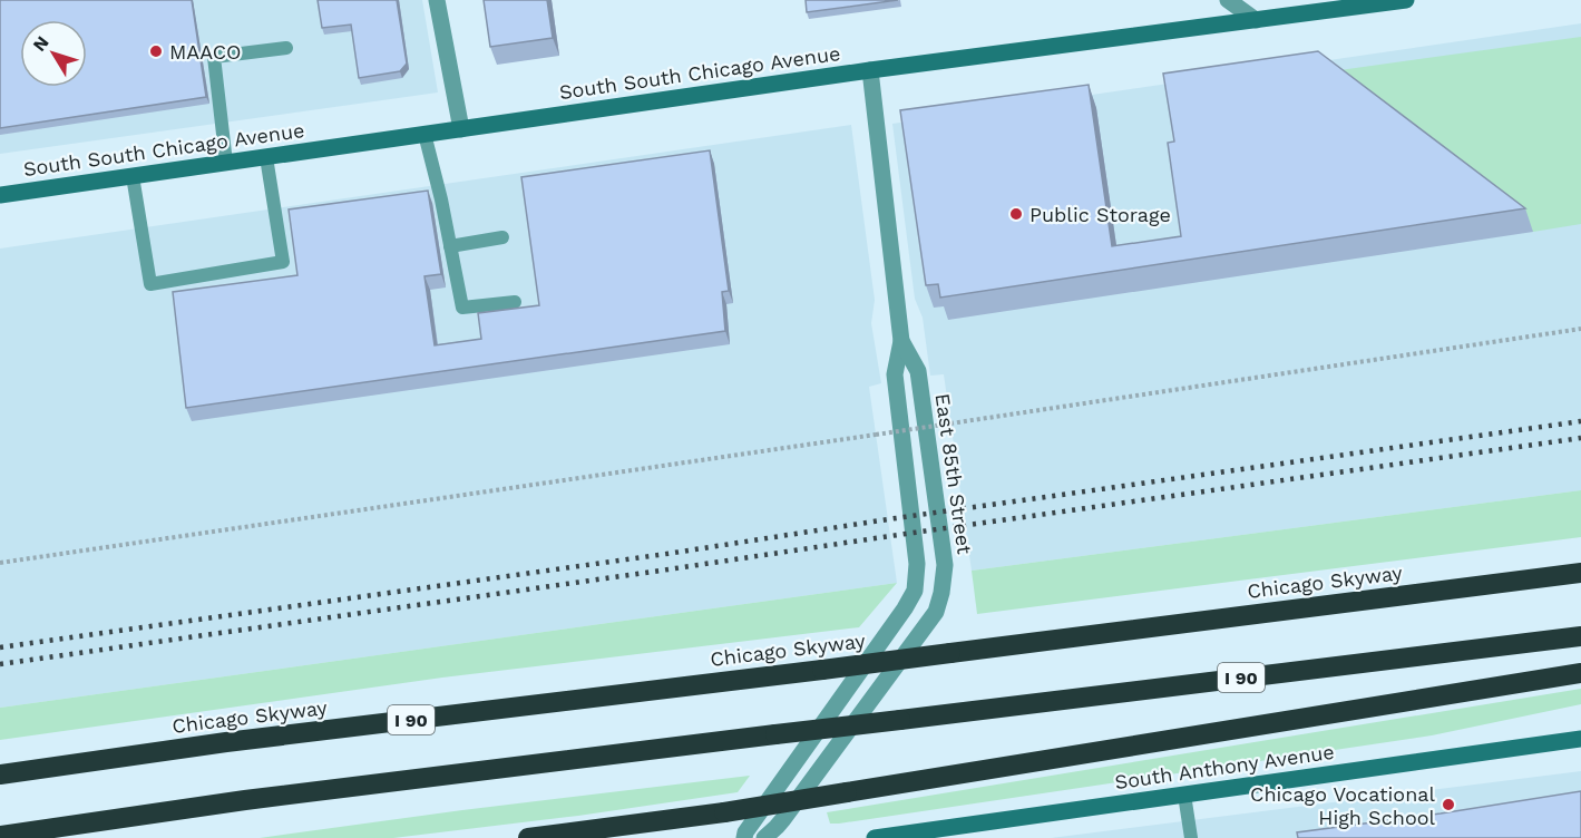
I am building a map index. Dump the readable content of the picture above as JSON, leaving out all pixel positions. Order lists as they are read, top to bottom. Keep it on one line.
{"streets":{"highway":["Chicago Skyway","I 90"],"main road":["South South Chicago Avenue","South Anthony Avenue"],"street":["East 85th Street"]},"crossings":[["South South Chicago Avenue","East 85th Street"]],"places":["MAACO","Public Storage","Chicago Vocational High School"],"north":"top left"}
